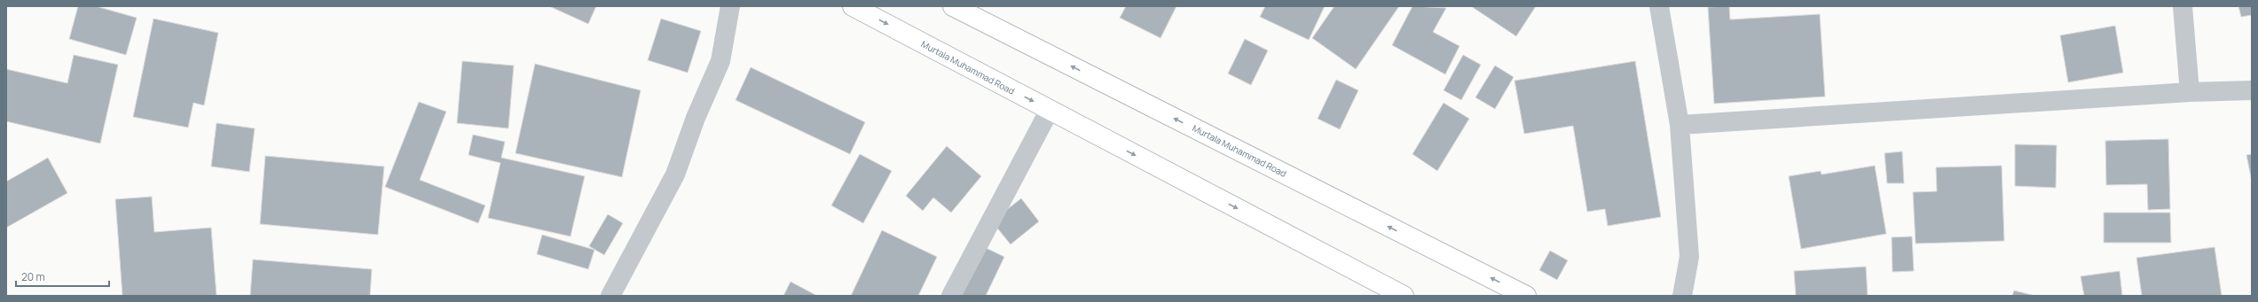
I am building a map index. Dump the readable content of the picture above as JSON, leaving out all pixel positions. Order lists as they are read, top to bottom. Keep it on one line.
{"streets":{"highway":["Murtala Muhammad Road"]},"scale_bar":"20 m"}
